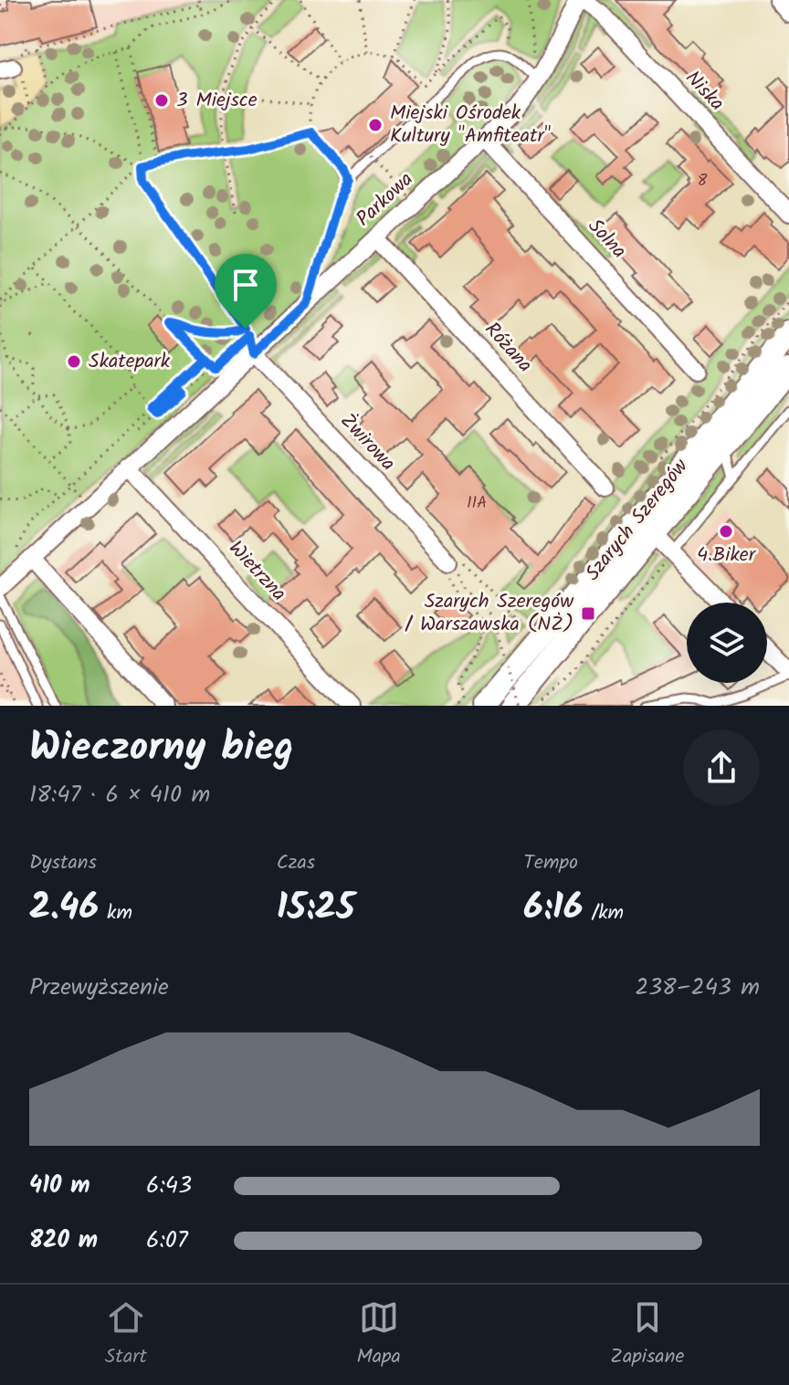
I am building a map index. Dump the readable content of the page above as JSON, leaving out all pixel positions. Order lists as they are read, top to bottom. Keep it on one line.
{"streets":{"main road":["Szarych Szeregów"],"street":["Niska","Parkowa","Solna","Różana","Żwirowa","Wietrzna"]},"crossings":[["Parkowa","Solna"],["Parkowa","Różana"],["Parkowa","Żwirowa"],["Parkowa","Wietrzna"]],"places":{"other":["3 Miejsce","Miejski Ośrodek Kultury \"Amfiteatr\"","Skatepark","4.Biker"],"transit":["Szarych Szeregów / Warszawska (NŻ)"]},"house_numbers":["8","11A"],"page":{"heading":["Wieczorny bieg","18:47 · 6 × 410 m"],"stats":[["Dystans","2.46 km"],["Czas","15:25"],["Tempo","6:16 /km"]],"chart":["Przewyższenie","238–243 m"],"list":[{"name":"410 m","note":"6:43"},{"name":"820 m","note":"6:07"}],"tabs":["Start","Mapa","Zapisane"]}}
